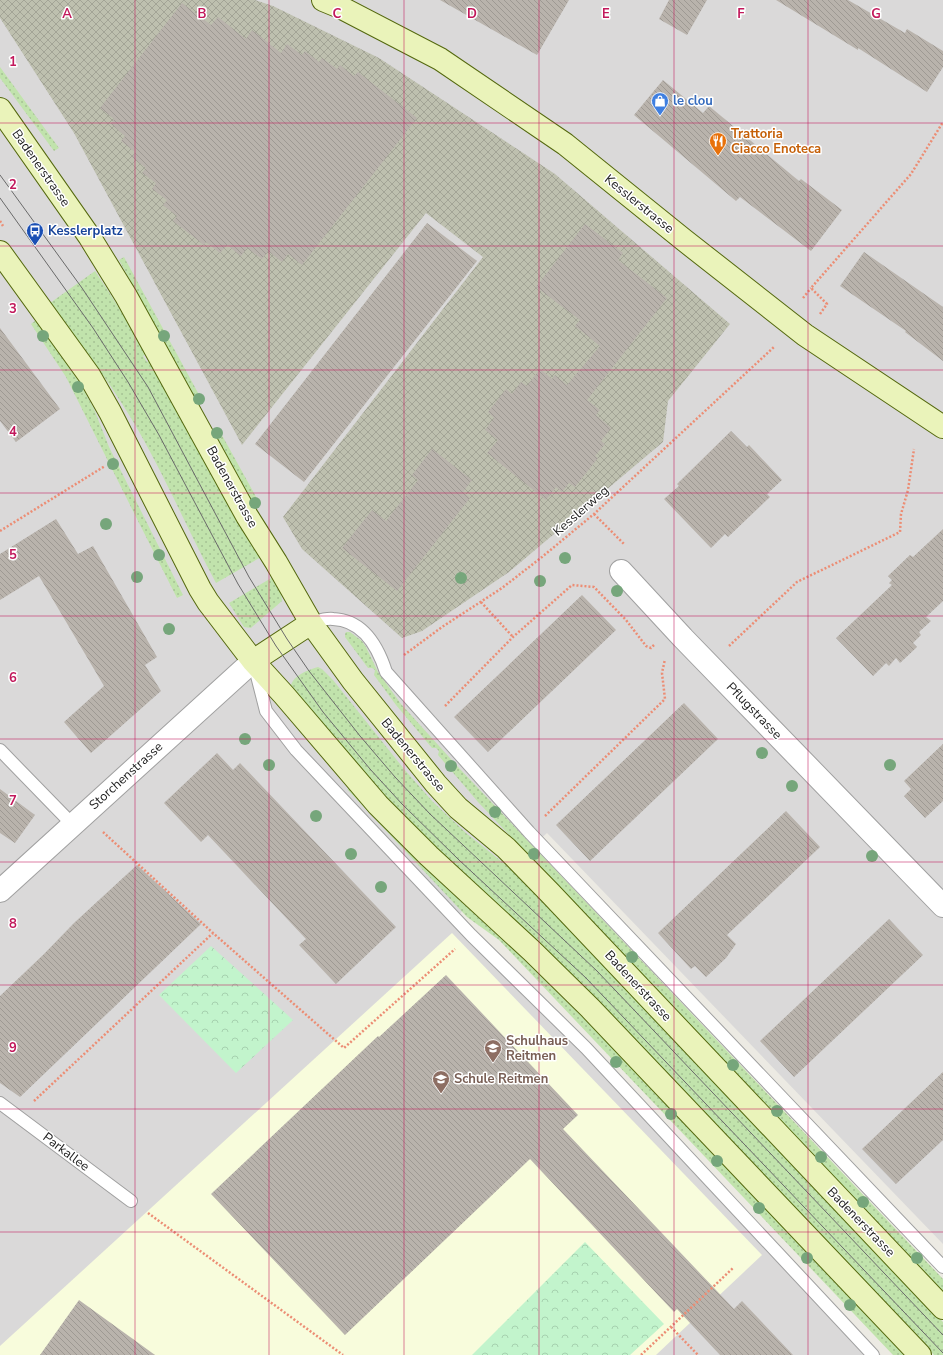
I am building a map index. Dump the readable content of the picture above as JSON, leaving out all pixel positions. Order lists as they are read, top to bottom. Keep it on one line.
{"streets":{"main road":["Badenerstrasse","Kesslerstrasse"],"street":["Pflugstrasse","Storchenstrasse"],"lane":["Parkallee"],"path":["Kesslerweg"]},"places":{"shop":["le clou"],"restaurant":["Trattoria Ciacco Enoteca"],"bus stop":["Kesslerplatz"],"school or university":["Schulhaus Reitmen","Schule Reitmen"]},"grid":{"columns":["A","B","C","D","E","F","G"],"rows":["1","2","3","4","5","6","7","8","9"]}}
